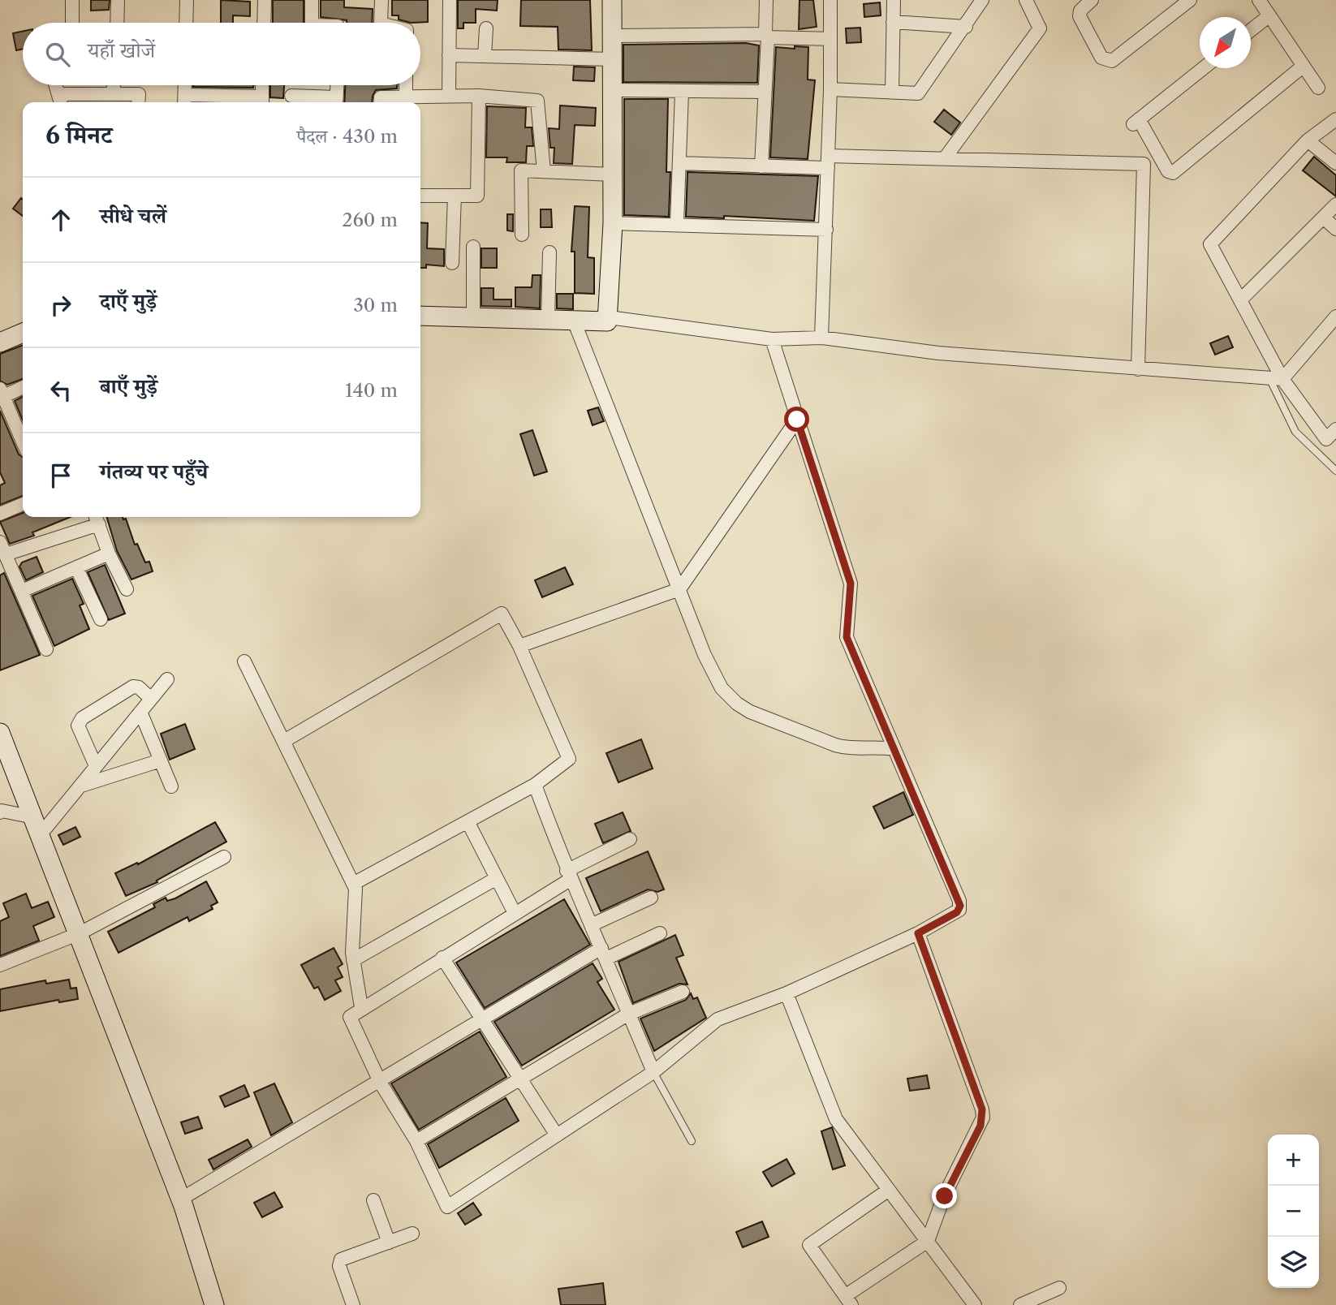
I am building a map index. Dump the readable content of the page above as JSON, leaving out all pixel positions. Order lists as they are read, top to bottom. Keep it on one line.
{"north":"bottom left","page":{"search":"यहाँ खोजें","heading":["6 मिनट","पैदल · 430 m"],"list":[["सीधे चलें","260 m"],["दाएँ मुड़ें","30 m"],["बाएँ मुड़ें","140 m"],"गंतव्य पर पहुँचे"],"map_buttons":["+","−"]}}
